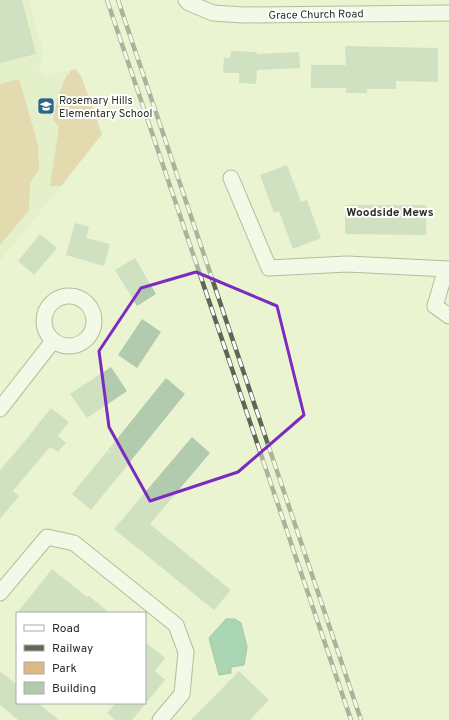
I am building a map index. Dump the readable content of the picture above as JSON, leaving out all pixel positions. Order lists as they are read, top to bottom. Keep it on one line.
{"streets":{"street":["Grace Church Road"]},"districts":["Woodside Mews"],"places":{"school or university":["Rosemary Hills Elementary School"]},"legend":["Road","Railway","Park","Building"]}
